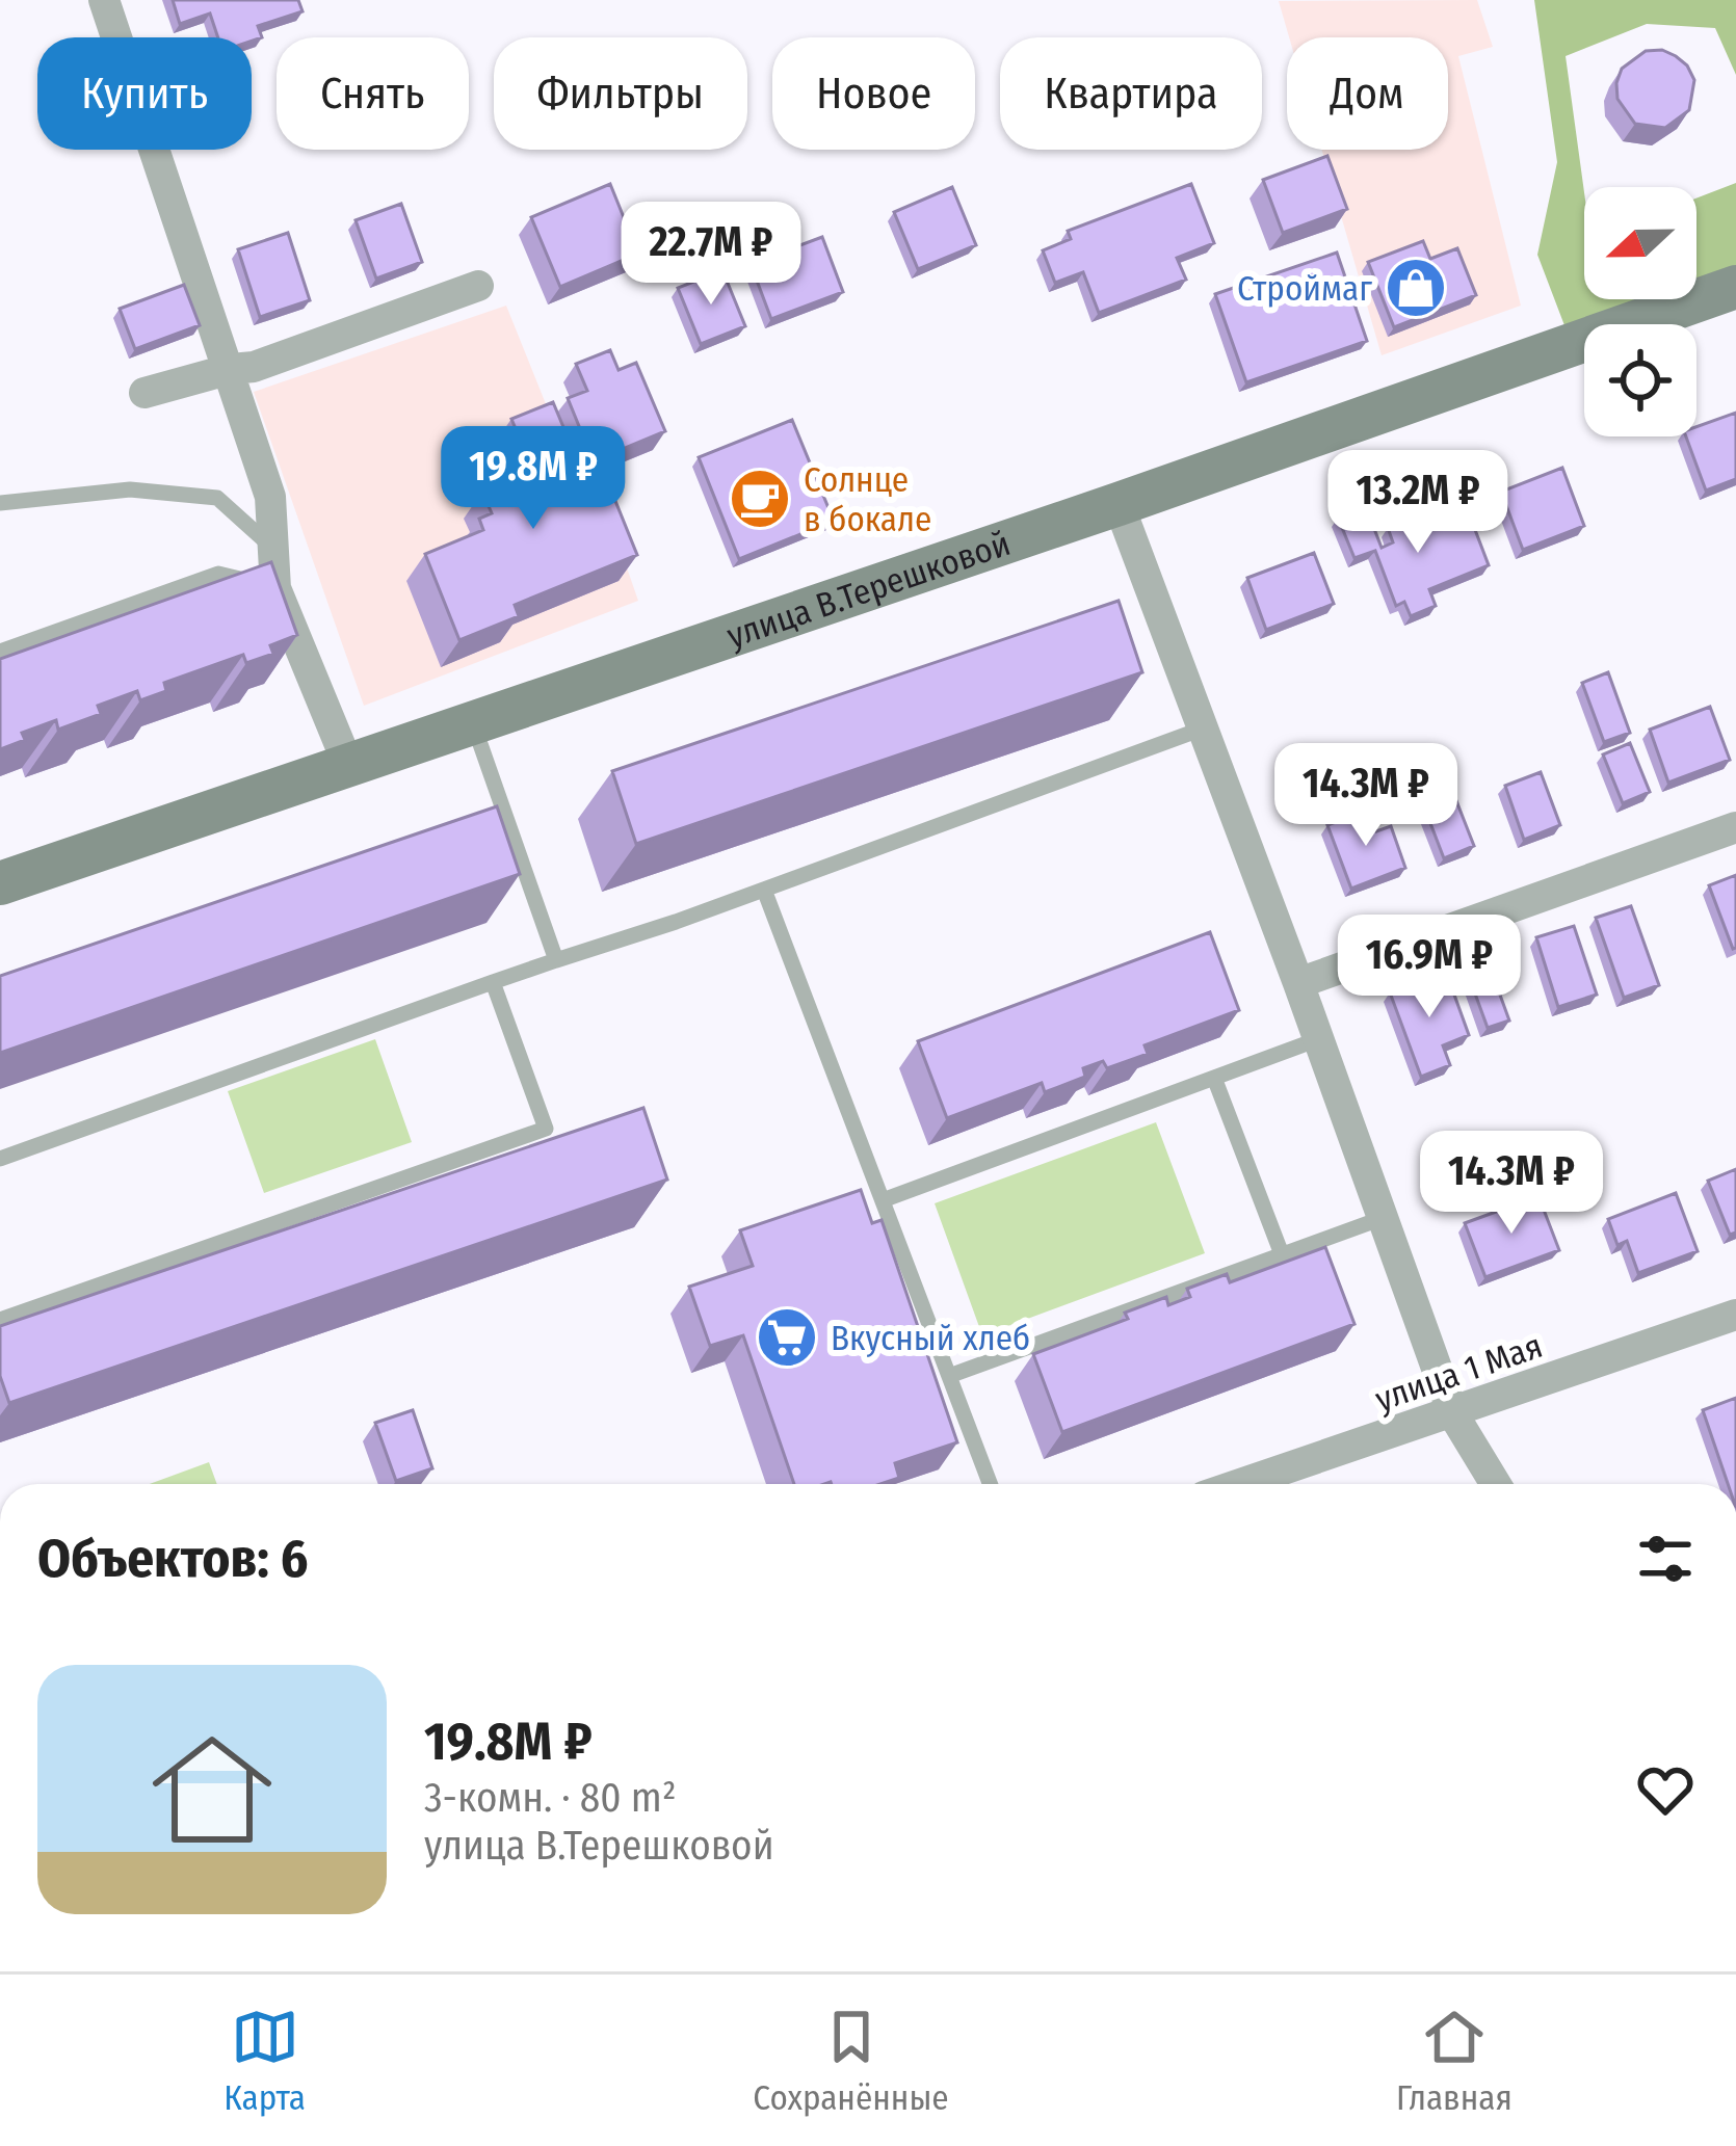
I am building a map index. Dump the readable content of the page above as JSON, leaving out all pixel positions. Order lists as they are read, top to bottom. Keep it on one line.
{"streets":{"main road":["улица В.Терешковой"],"street":["улица 1 Мая"]},"places":{"shop":["Строймаг"],"cafe":["Солнце в бокале"],"supermarket":["Вкусный хлеб"]},"north":"left","page":{"chip":["Купить","Снять","Фильтры","Новое","Квартира","Дом"],"price":["22.7M ₽","19.8M ₽","13.2M ₽","14.3M ₽","16.9M ₽","14.3M ₽"],"heading":"Объектов: 6","list":[{"name":"19.8M ₽","note":"3-комн. · 80 m² · улица В.Терешковой"}],"tabs":["Карта","Сохранённые","Главная"]}}
